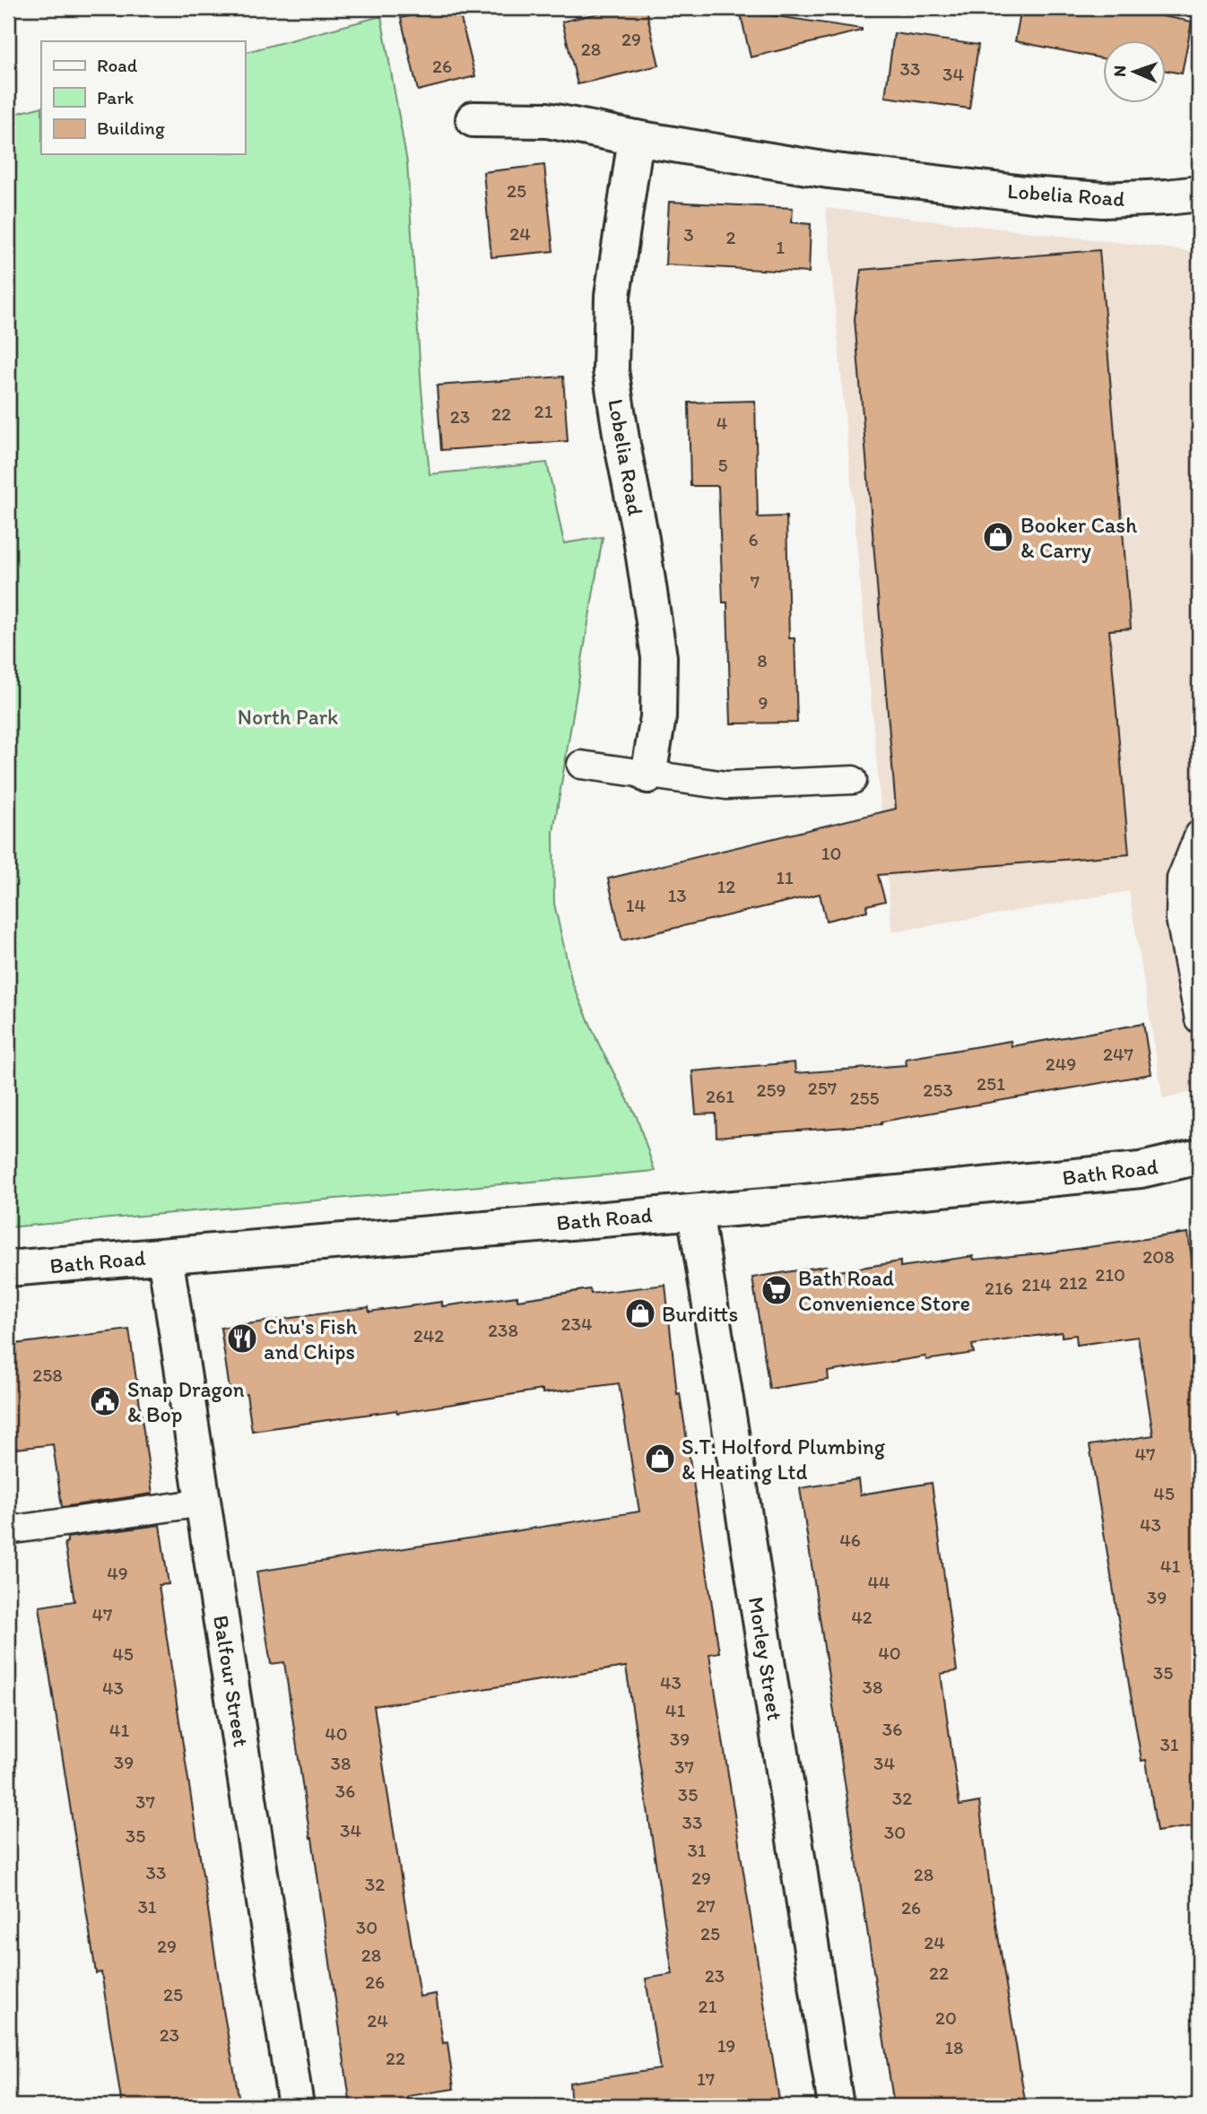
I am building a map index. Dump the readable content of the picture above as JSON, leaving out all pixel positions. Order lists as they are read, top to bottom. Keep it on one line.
{"streets":{"street":["Lobelia Road","Bath Road","Morley Street","Balfour Street"]},"crossings":[["Bath Road","Morley Street"],["Bath Road","Balfour Street"]],"parks":["North Park"],"places":{"shop":["Booker Cash & Carry","Burditts","S.T. Holford Plumbing & Heating Ltd"],"supermarket":["Bath Road Convenience Store"],"restaurant":["Chu's Fish and Chips"],"public building":["Snap Dragon & Bop"]},"house_numbers":["29","28","26","33","34","25","24","3","2","1","21","22","23","4","5","6","7","8","9","10","11","12","13","14","247","249","251","257","259","253","261","255","208","210","212","214","216","234","238","242","258","47","45","43","46","41","49","44","39","47","42","40","45","35","43","38","43","41","36","41","40","39","31","39","38","34","37","36","35","32","37","33","34","30","35","31","33","28","29","32","27","31","26","30","25","24","29","28","22","23","26","25","21","20","24","23","19","18","22","17"],"legend":["Road","Park","Building"],"north":"left"}
